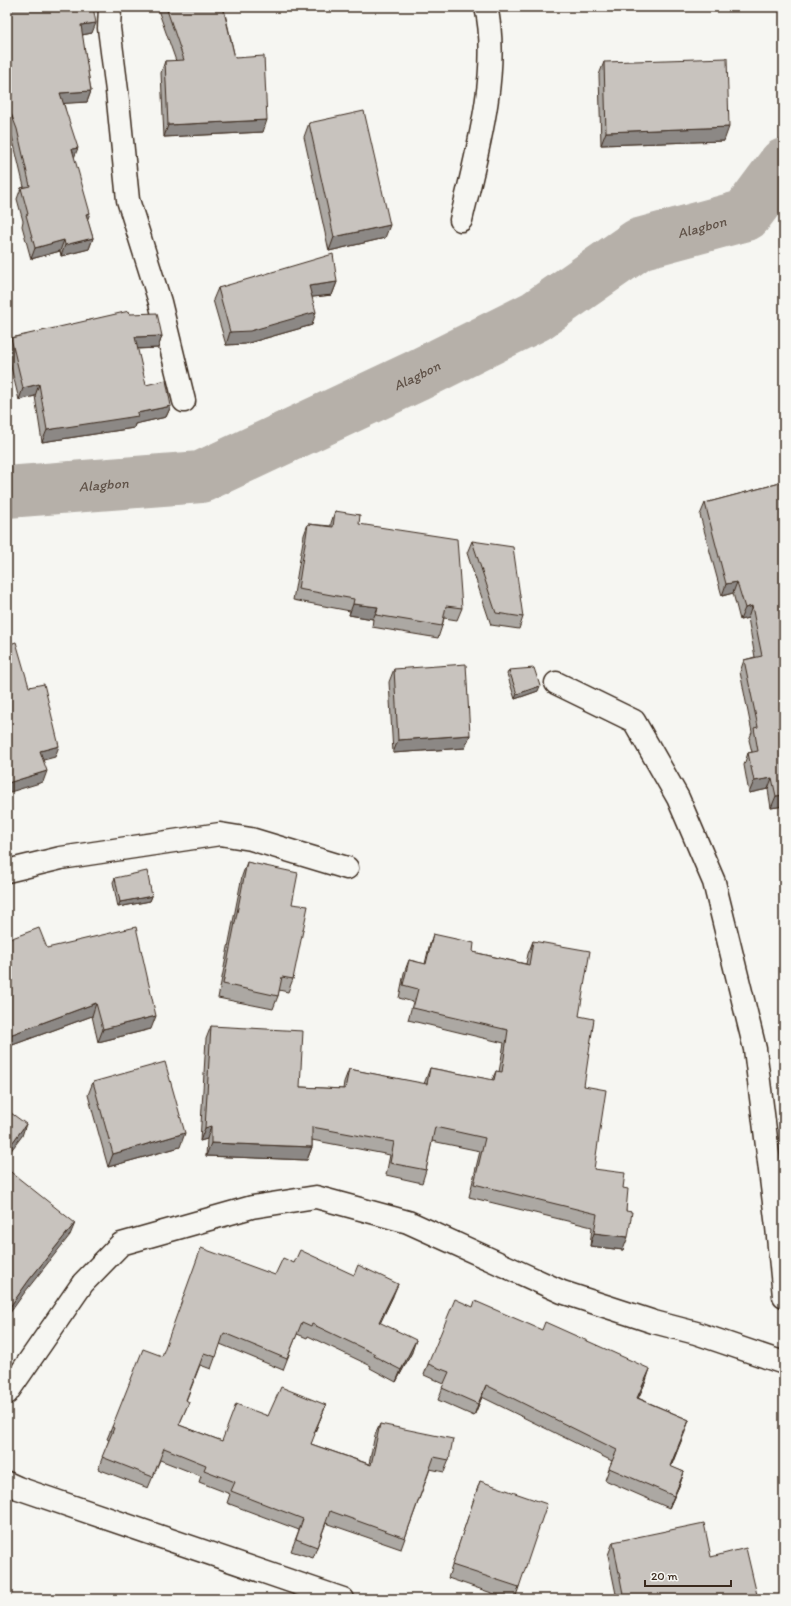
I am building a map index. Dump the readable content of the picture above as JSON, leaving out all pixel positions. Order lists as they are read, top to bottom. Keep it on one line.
{"water":["Alagbon"],"scale_bar":"20 m"}
